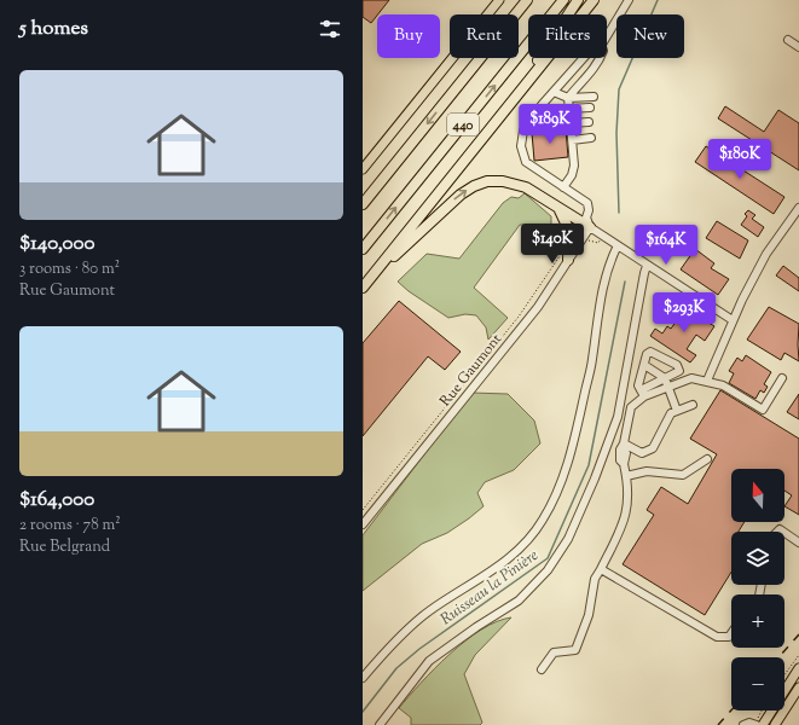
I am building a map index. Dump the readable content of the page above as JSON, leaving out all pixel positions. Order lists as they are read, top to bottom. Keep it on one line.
{"streets":{"highway":["440"],"street":["Rue Gaumont"]},"water":["Ruisseau la Pinière"],"north":"top","page":{"heading":"5 homes","chip":["Buy","Rent","Filters","New"],"list":[{"name":"$140,000","note":"3 rooms · 80 m² · Rue Gaumont"},{"name":"$164,000","note":"2 rooms · 78 m² · Rue Belgrand"}],"price":["$189K","$180K","$140K","$164K","$293K"],"map_buttons":["+","−"]}}
